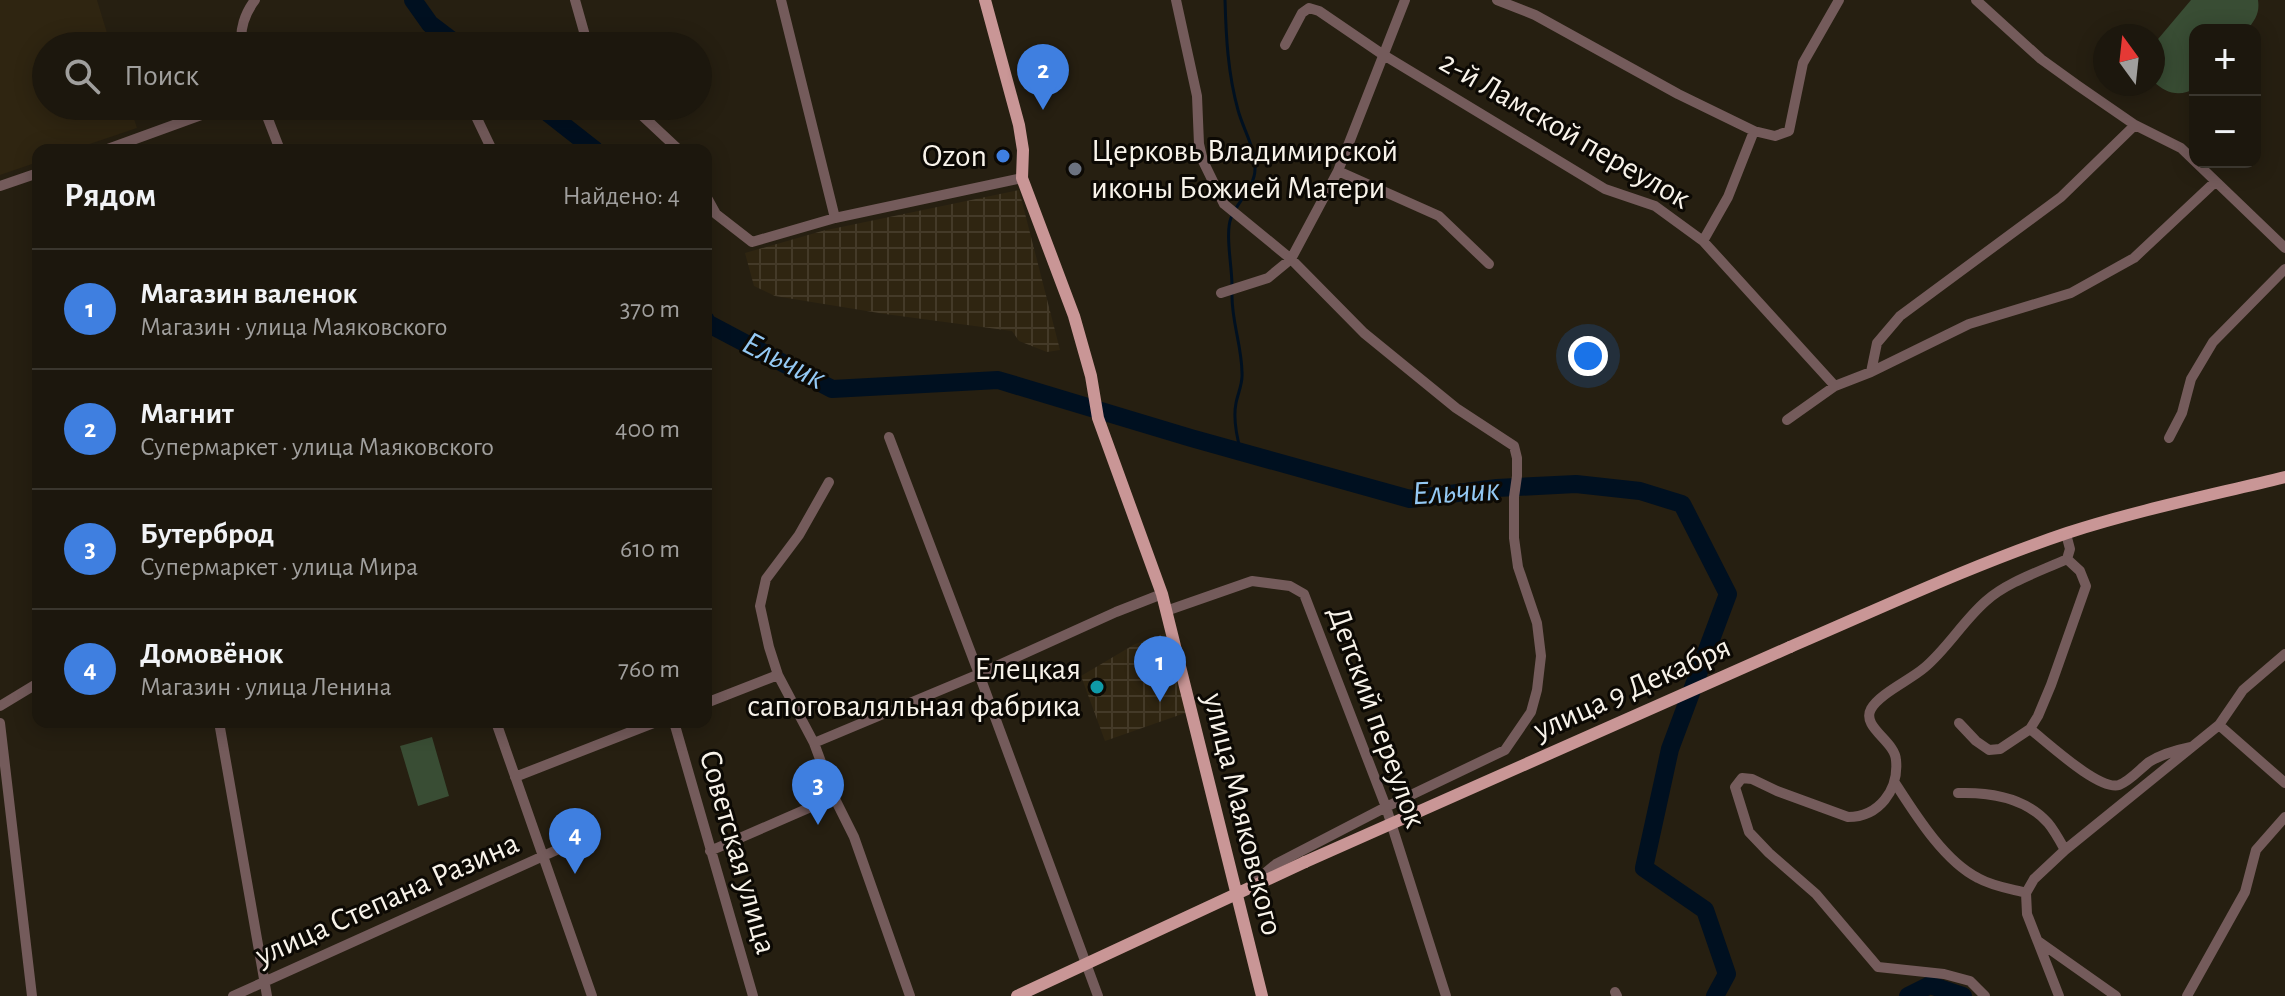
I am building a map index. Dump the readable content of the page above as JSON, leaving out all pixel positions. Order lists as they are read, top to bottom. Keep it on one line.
{"streets":{"main road":["улица 9 Декабря","улица Маяковского"],"street":["2-й Ламской переулок","Детский переулок","Советская улица","улица Степана Разина"]},"crossings":[["улица 9 Декабря","улица Маяковского"],["Детский переулок","улица Маяковского"]],"water":["Ельчик"],"places":["Ozon","Церковь Владимирской иконы Божией Матери","Елецкая сапоговаляльная фабрика"],"north":"top","page":{"map_buttons":["+","−"],"search":"Поиск","pins":["2","1","3","4"],"heading":["Рядом","Найдено: 4"],"list":[{"mark":"1","name":"Магазин валенок","note":"Магазин · улица Маяковского","value":"370 m"},{"mark":"2","name":"Магнит","note":"Супермаркет · улица Маяковского","value":"400 m"},{"mark":"3","name":"Бутерброд","note":"Супермаркет · улица Мира","value":"610 m"},{"mark":"4","name":"Домовёнок","note":"Магазин · улица Ленина","value":"760 m"}]}}
